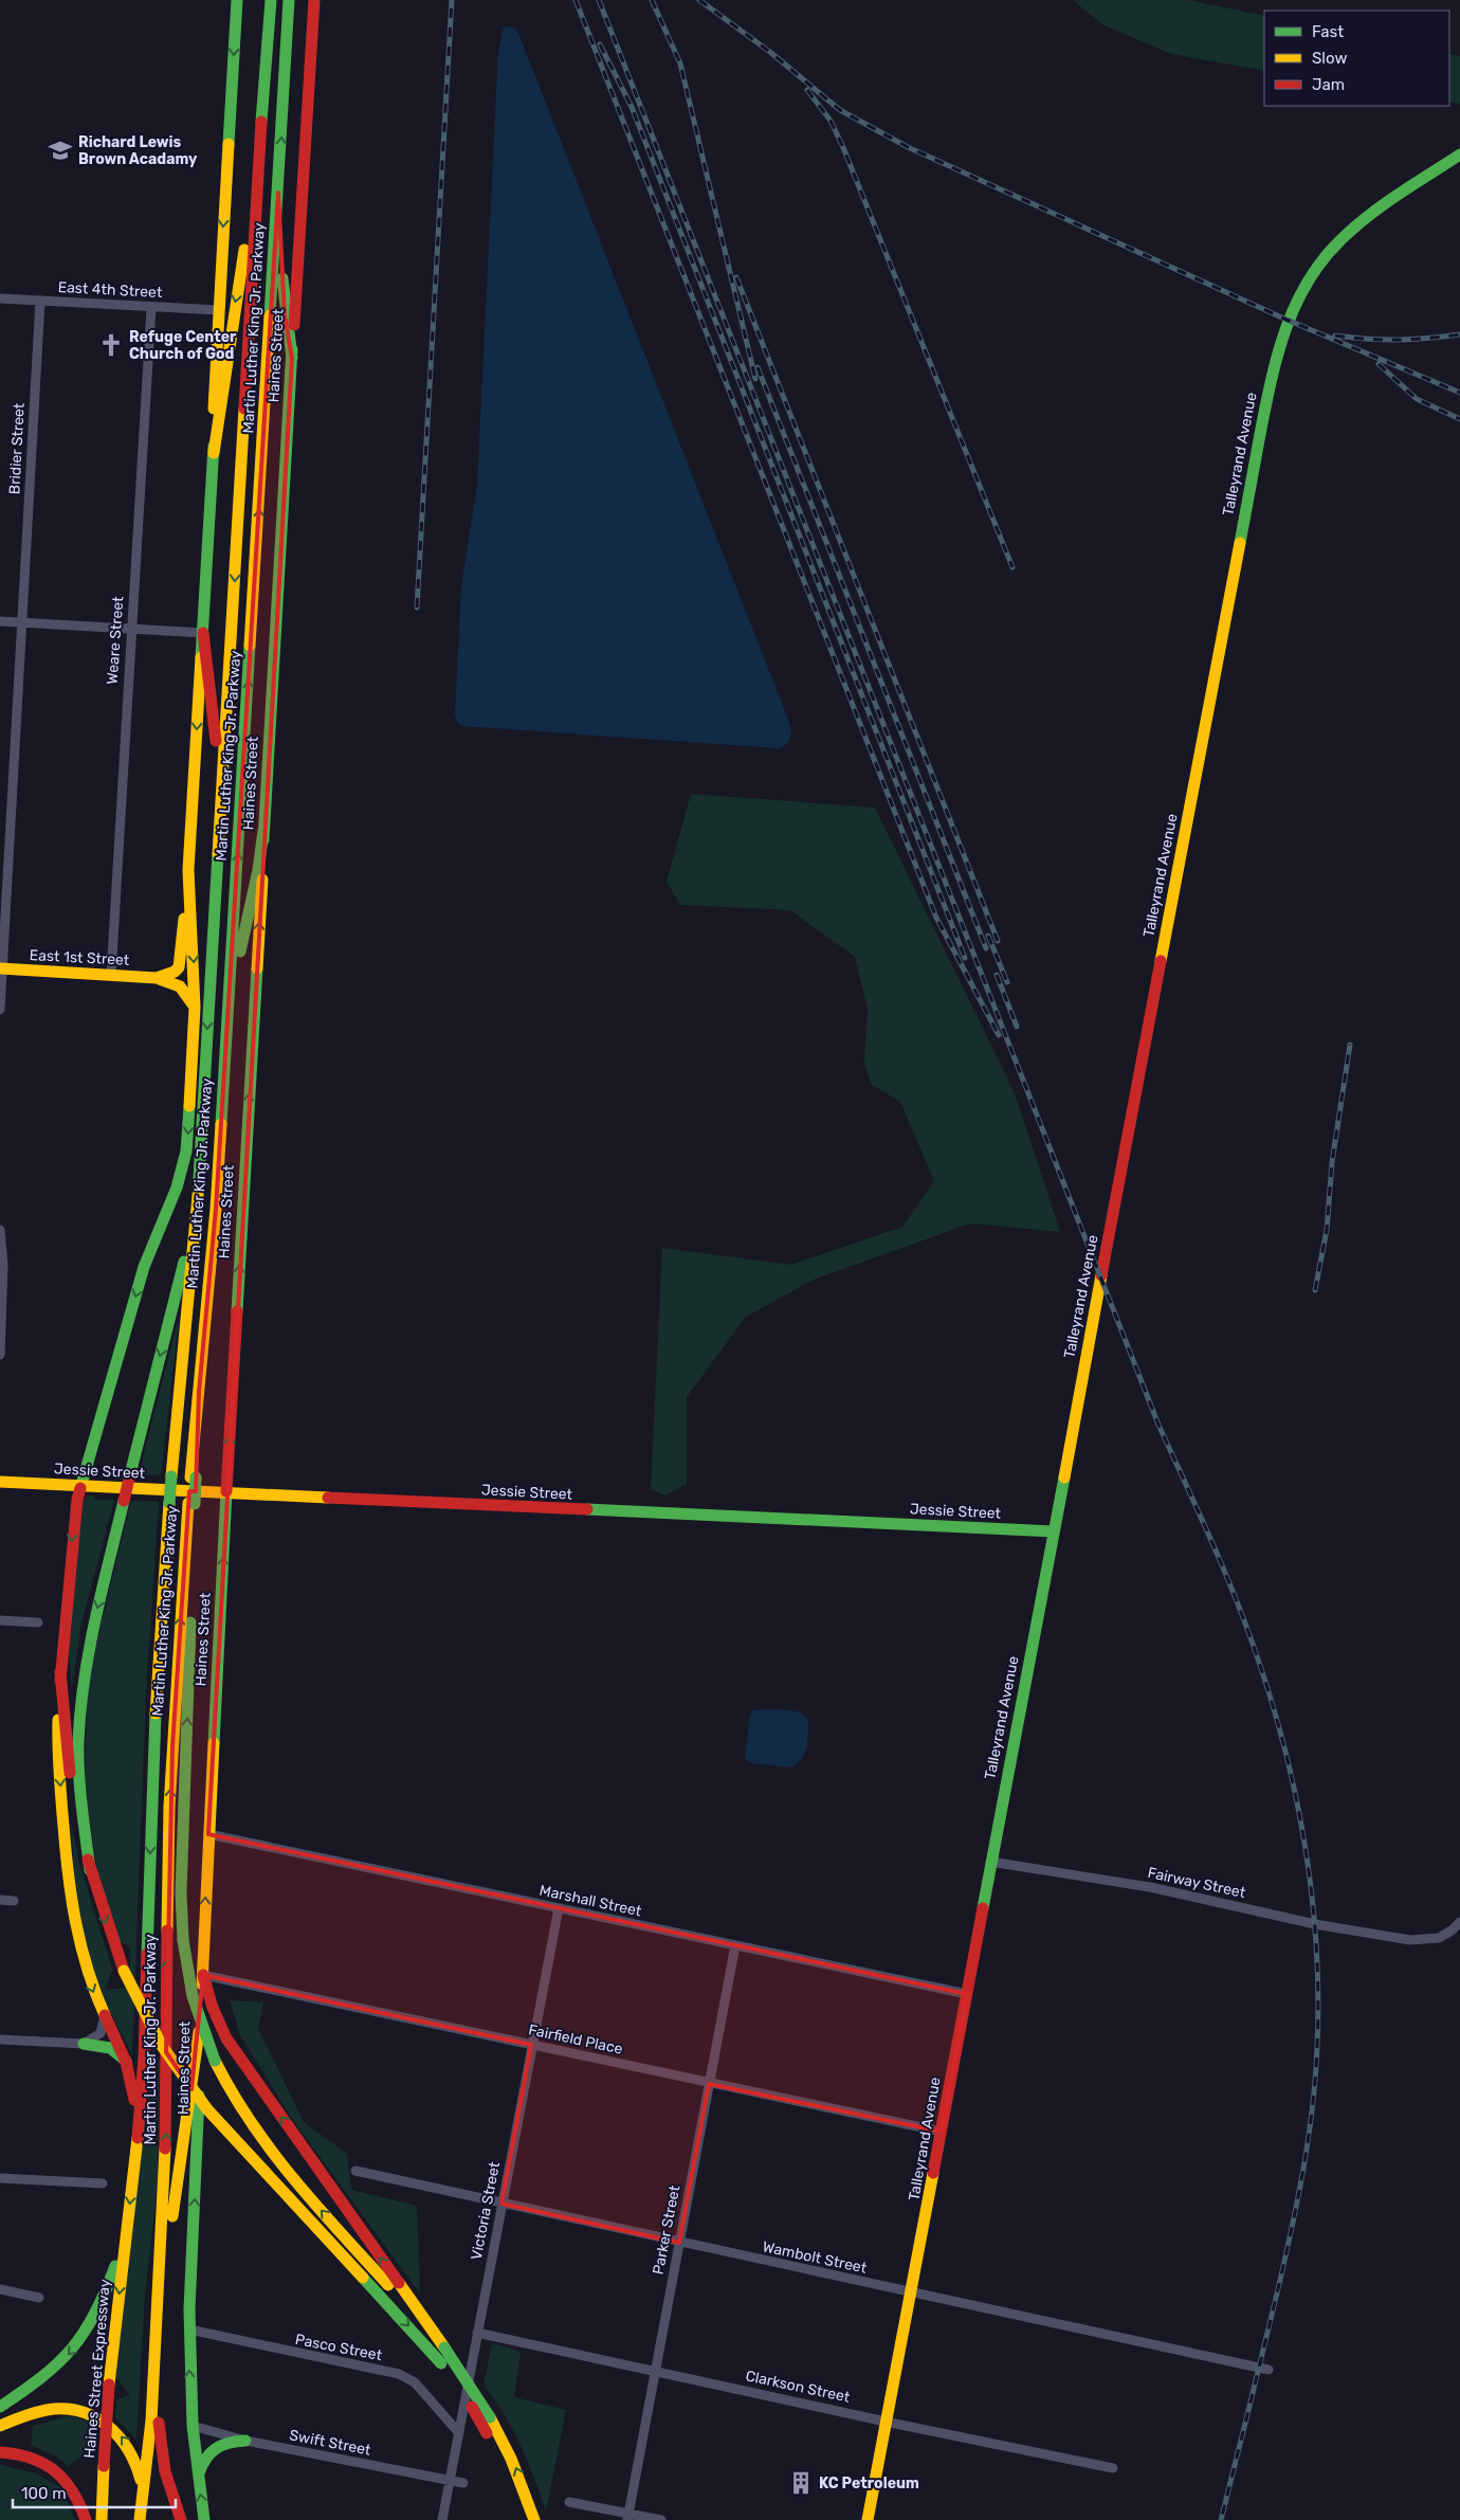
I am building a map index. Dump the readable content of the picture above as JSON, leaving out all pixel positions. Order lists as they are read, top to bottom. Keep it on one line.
{"streets":{"main road":["Martin Luther King Jr. Parkway","Haines Street","Talleyrand Avenue","East 1st Street","Jessie Street","Haines Street Expressway"],"street":["East 4th Street","Bridier Street","Weare Street","Fairway Street","Marshall Street","Fairfield Place","Victoria Street","Parker Street","Wambolt Street","Pasco Street","Clarkson Street","Swift Street"]},"crossings":[["East 4th Street","Bridier Street"],["East 4th Street","Weare Street"],["Martin Luther King Jr. Parkway","Haines Street Expressway"],["Haines Street","Jessie Street"],["Haines Street","Marshall Street"],["Haines Street","Fairfield Place"],["Haines Street","Pasco Street"],["Haines Street","Swift Street"],["Bridier Street","East 1st Street"],["Talleyrand Avenue","Jessie Street"],["Talleyrand Avenue","Fairway Street"],["Talleyrand Avenue","Marshall Street"],["Talleyrand Avenue","Fairfield Place"],["Talleyrand Avenue","Wambolt Street"],["Talleyrand Avenue","Clarkson Street"],["Weare Street","East 1st Street"],["Marshall Street","Victoria Street"],["Marshall Street","Parker Street"],["Fairfield Place","Victoria Street"],["Fairfield Place","Parker Street"],["Victoria Street","Wambolt Street"],["Victoria Street","Pasco Street"],["Victoria Street","Clarkson Street"],["Victoria Street","Swift Street"],["Parker Street","Wambolt Street"],["Parker Street","Clarkson Street"]],"places":{"school or university":["Richard Lewis Brown Acadamy"],"church":["Refuge Center Church of God"],"building":["KC Petroleum"]},"legend":["Fast","Slow","Jam"],"scale_bar":"100 m"}
